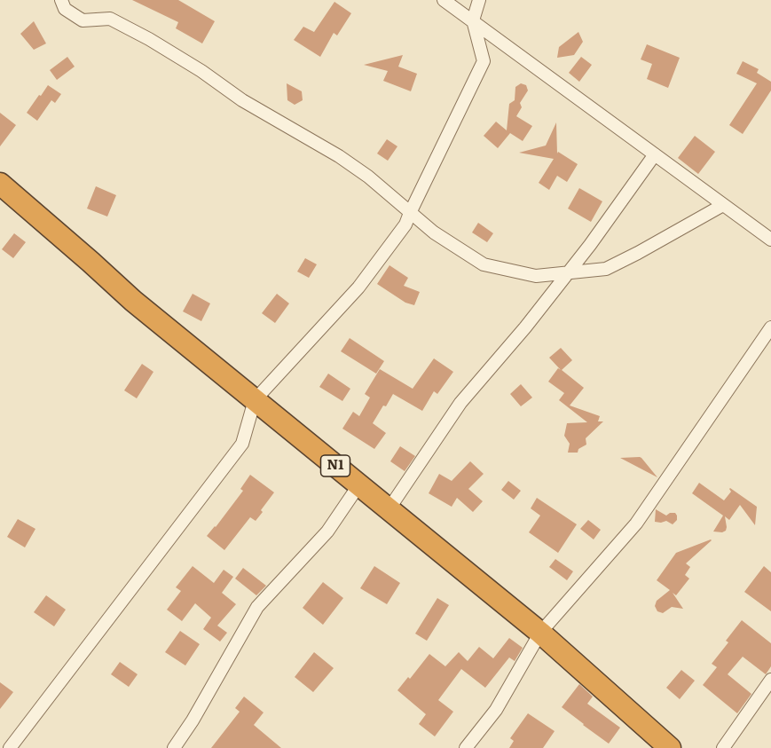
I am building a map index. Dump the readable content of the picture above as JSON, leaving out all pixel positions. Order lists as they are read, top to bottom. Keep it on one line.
{"streets":{"highway":["N1"]}}
